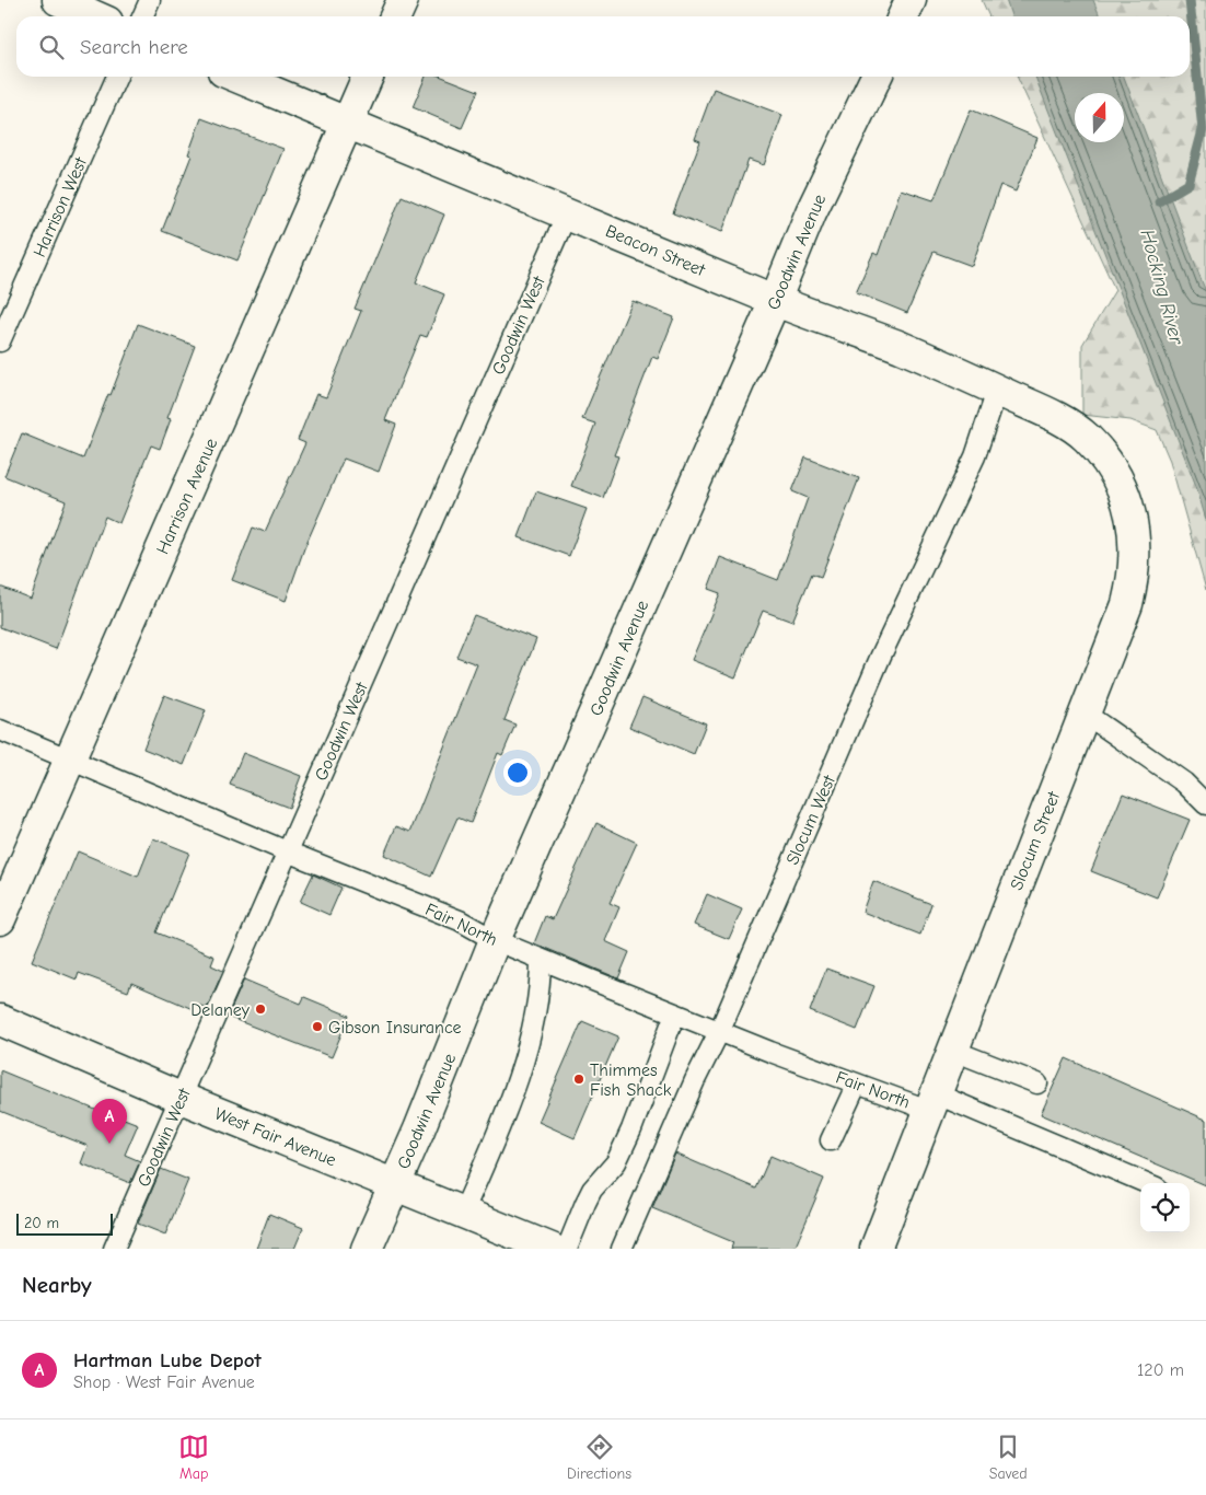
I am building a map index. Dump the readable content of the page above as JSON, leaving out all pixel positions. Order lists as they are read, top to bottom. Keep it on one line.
{"streets":{"street":["Beacon Street","Goodwin Avenue","Harrison Avenue","Slocum Street","West Fair Avenue"],"lane":["Harrison West","Goodwin West","Slocum West","Fair North"]},"crossings":[["Beacon Street","Goodwin Avenue"],["Beacon Street","Goodwin West"],["Beacon Street","Harrison Avenue"],["Beacon Street","Slocum West"],["Beacon Street","Slocum Street"],["Goodwin Avenue","Fair North"],["Goodwin Avenue","West Fair Avenue"],["Goodwin West","Fair North"],["Goodwin West","West Fair Avenue"],["Harrison Avenue","Fair North"],["Slocum West","Fair North"],["Slocum Street","Fair North"]],"water":["Hocking River"],"places":["Delaney","Gibson Insurance","Thimmes Fish Shack"],"scale_bar":"20 m","north":"top","page":{"search":"Search here","pins":"A","scale":"20 m","heading":"Nearby","list":[{"mark":"A","name":"Hartman Lube Depot","note":"Shop · West Fair Avenue","value":"120 m"}],"nav":["Map","Directions","Saved"]}}
